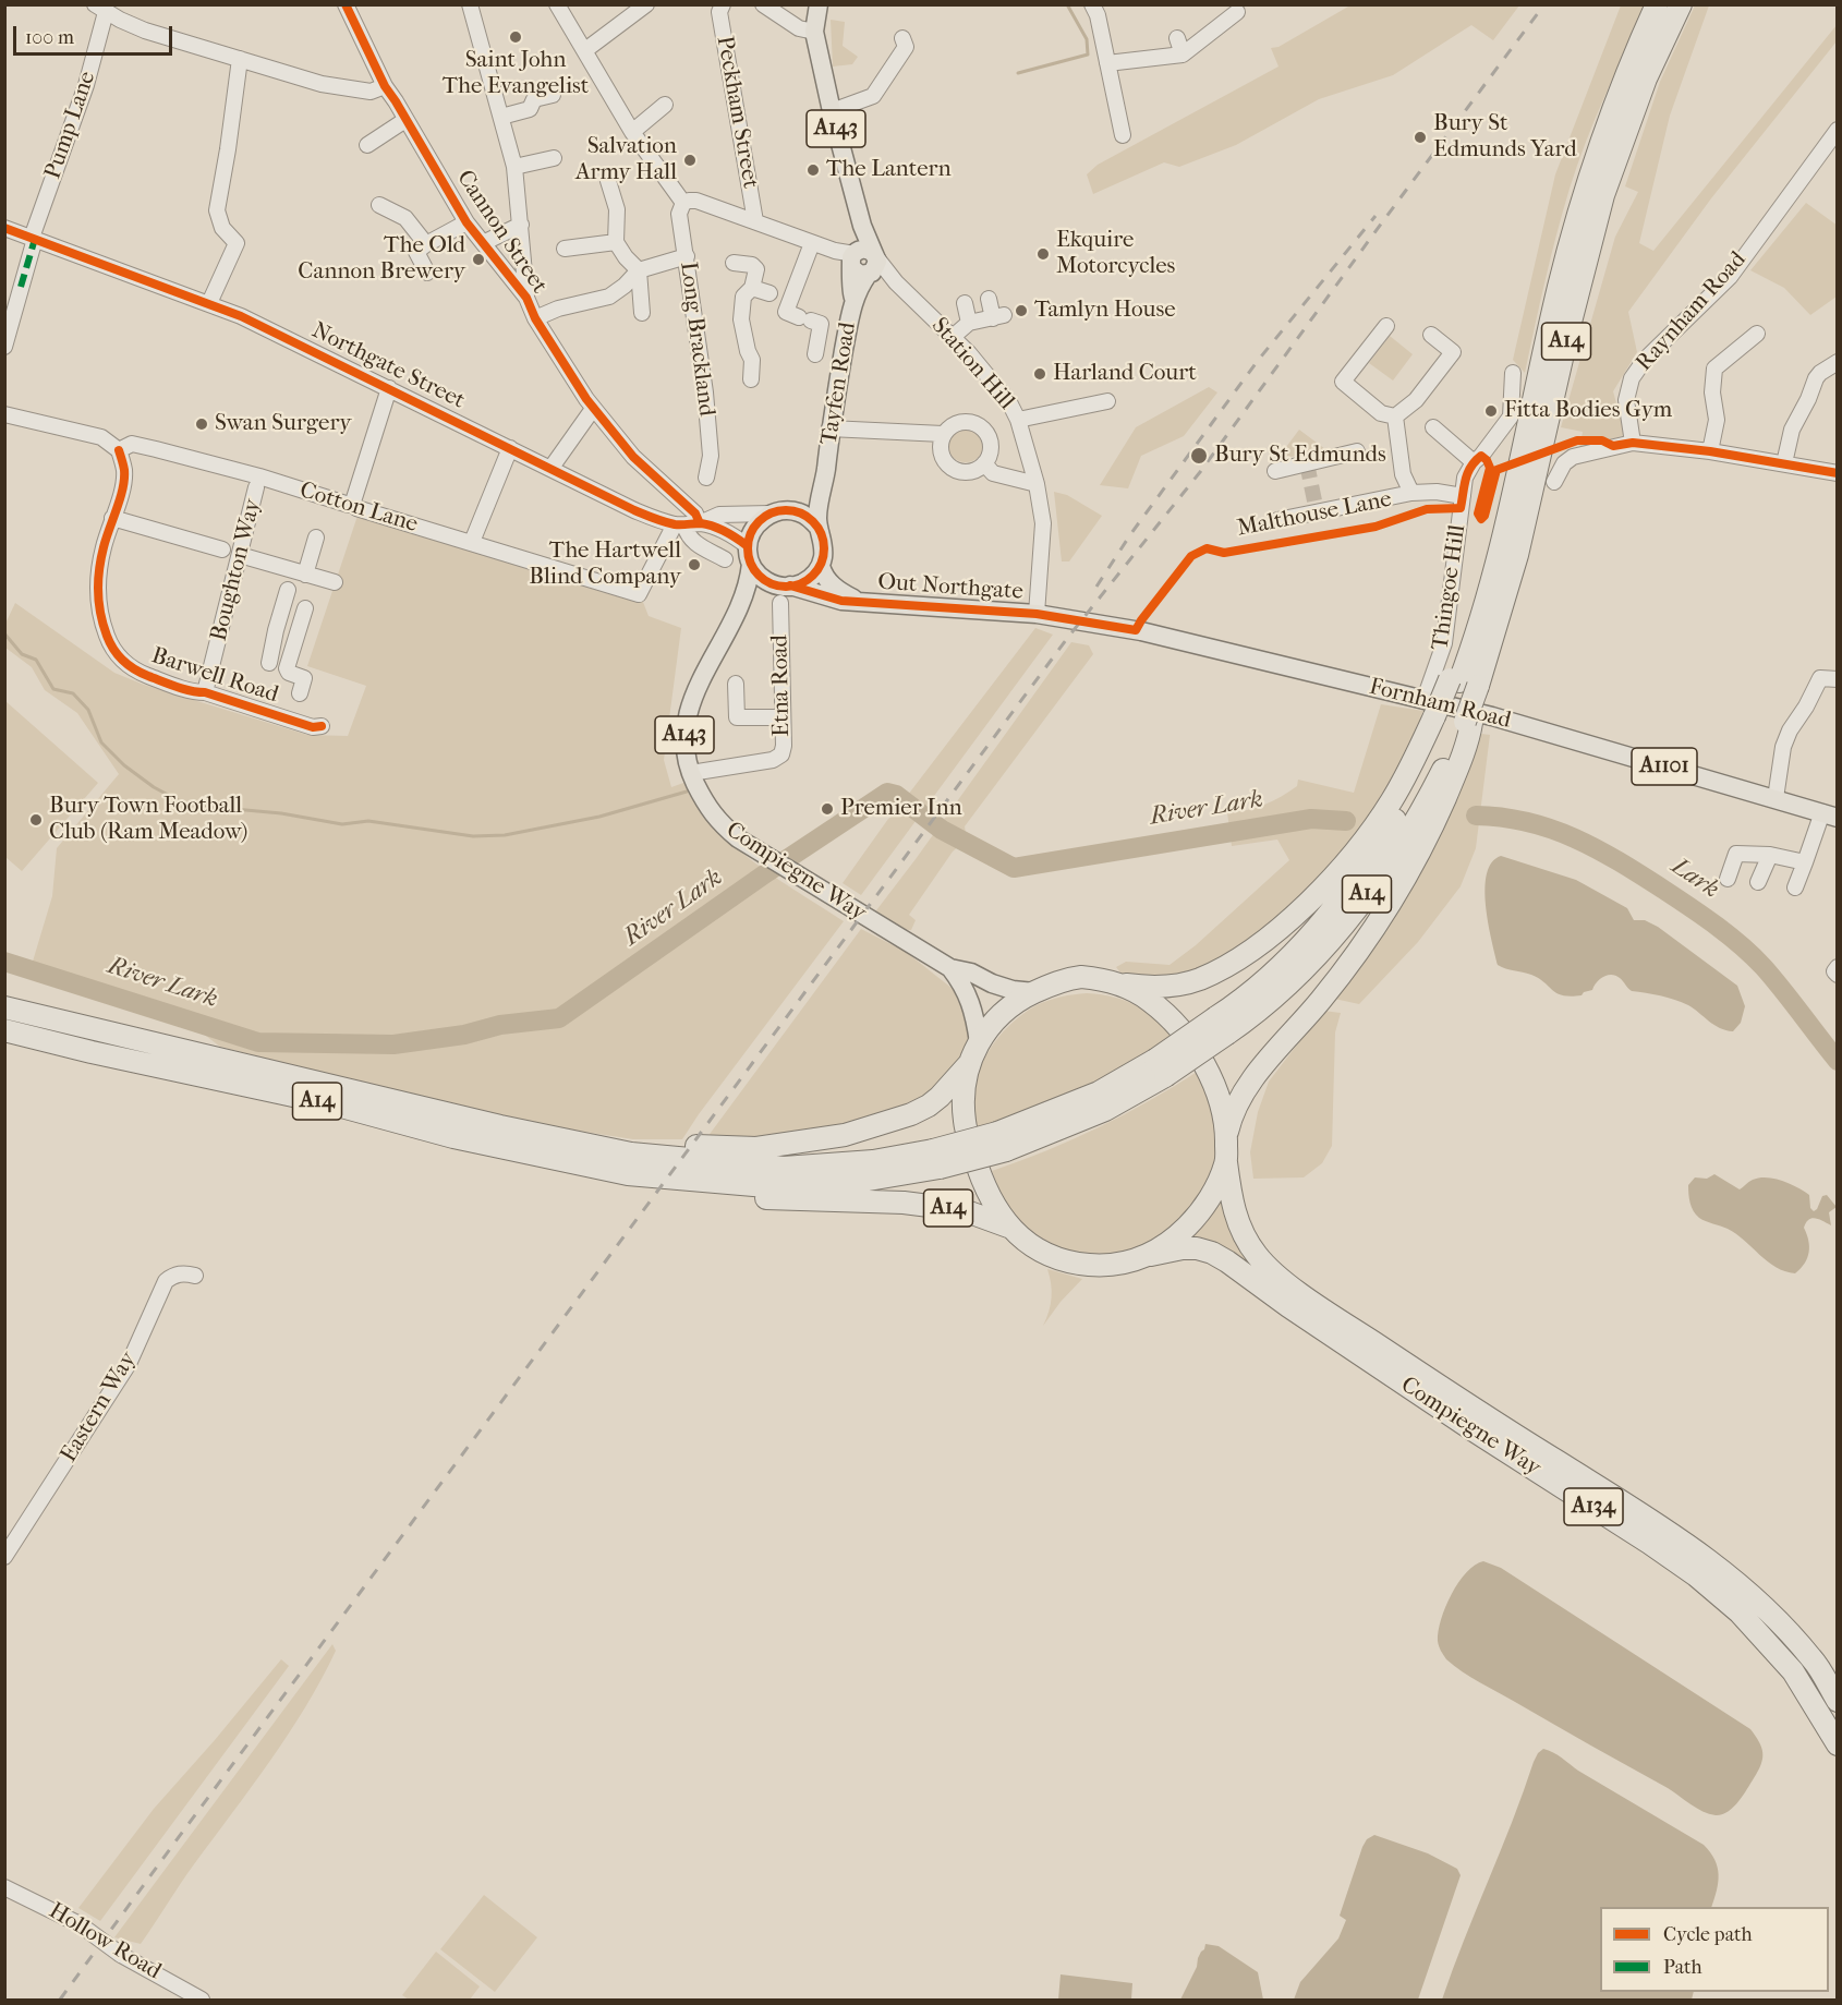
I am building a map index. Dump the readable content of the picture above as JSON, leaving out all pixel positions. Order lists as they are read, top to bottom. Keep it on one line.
{"streets":{"highway":["A14","Compiegne Way","A134"],"main road":["A143","Tayfen Road","Out Northgate","Fornham Road","A1101"],"street":["Peckham Street","Pump Lane","Cannon Street","Raynham Road","Long Brackland","Station Hill","Northgate Street","Cotton Lane","Boughton Way","Thingoe Hill","Barwell Road","Etna Road","Eastern Way","Hollow Road"],"cycle path":["Malthouse Lane"]},"crossings":[["Pump Lane","Northgate Street"],["A143","Northgate Street"],["A143","Tayfen Road"],["A143","Etna Road"],["A143","A1101"],["A143","Compiegne Way"],["Cannon Street","Northgate Street"],["Cannon Street","Cotton Lane"],["A14","Thingoe Hill"],["A14","Fornham Road"],["A14","Compiegne Way"],["Station Hill","Tayfen Road"],["Station Hill","Out Northgate"],["Station Hill","Fornham Road"],["Northgate Street","Cotton Lane"],["Northgate Street","Etna Road"],["Northgate Street","A1101"],["Northgate Street","Compiegne Way"],["Cotton Lane","Barwell Road"],["Boughton Way","Barwell Road"],["Out Northgate","Fornham Road"],["Out Northgate","A1101"],["Thingoe Hill","Fornham Road"],["Etna Road","A1101"],["Etna Road","Compiegne Way"],["A1101","Compiegne Way"]],"water":["River Lark","Lark"],"places":["Saint John The Evangelist","Bury St Edmunds Yard","Salvation Army Hall","The Lantern","Ekquire Motorcycles","The Old Cannon Brewery","Tamlyn House","Harland Court","Fitta Bodies Gym","Swan Surgery","Bury St Edmunds","The Hartwell Blind Company","Premier Inn","Bury Town Football Club (Ram Meadow)"],"legend":["Cycle path","Path"],"scale_bar":"100 m"}
